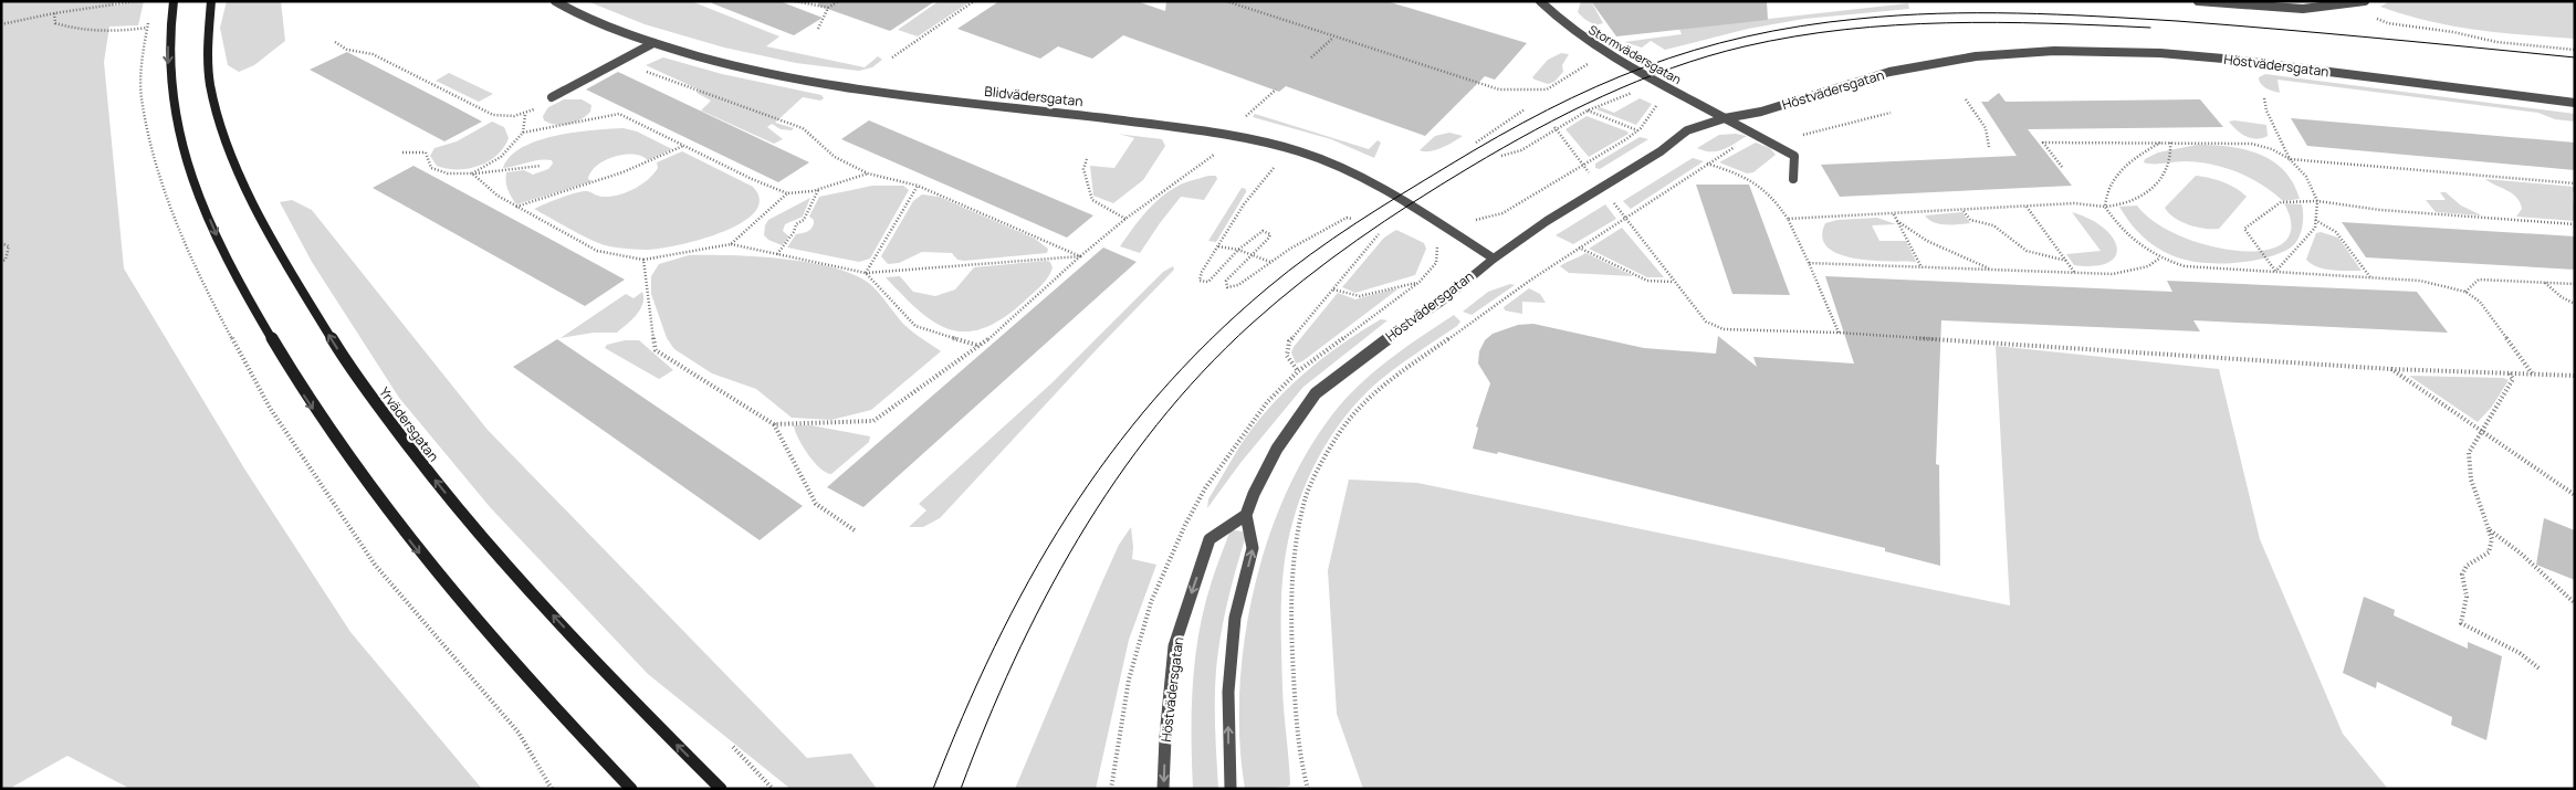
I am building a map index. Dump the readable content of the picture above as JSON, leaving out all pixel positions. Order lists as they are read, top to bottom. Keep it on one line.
{"streets":{"street":["Stormvädersgatan","Höstvädersgatan","Blidvädersgatan","Yrvädersgatan"]},"crossings":[["Stormvädersgatan","Höstvädersgatan"],["Höstvädersgatan","Blidvädersgatan"]]}
